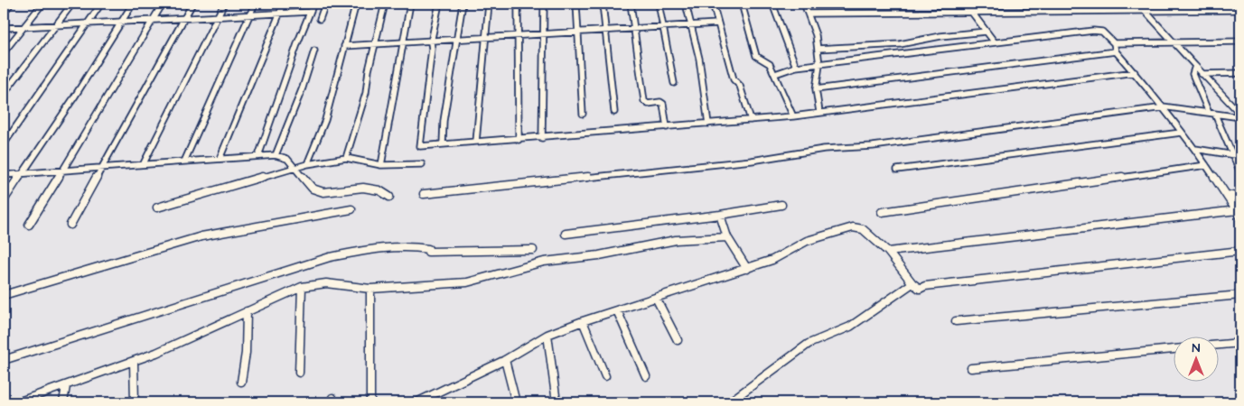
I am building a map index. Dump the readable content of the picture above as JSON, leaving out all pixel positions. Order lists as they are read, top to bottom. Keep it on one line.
{"north":"top"}
